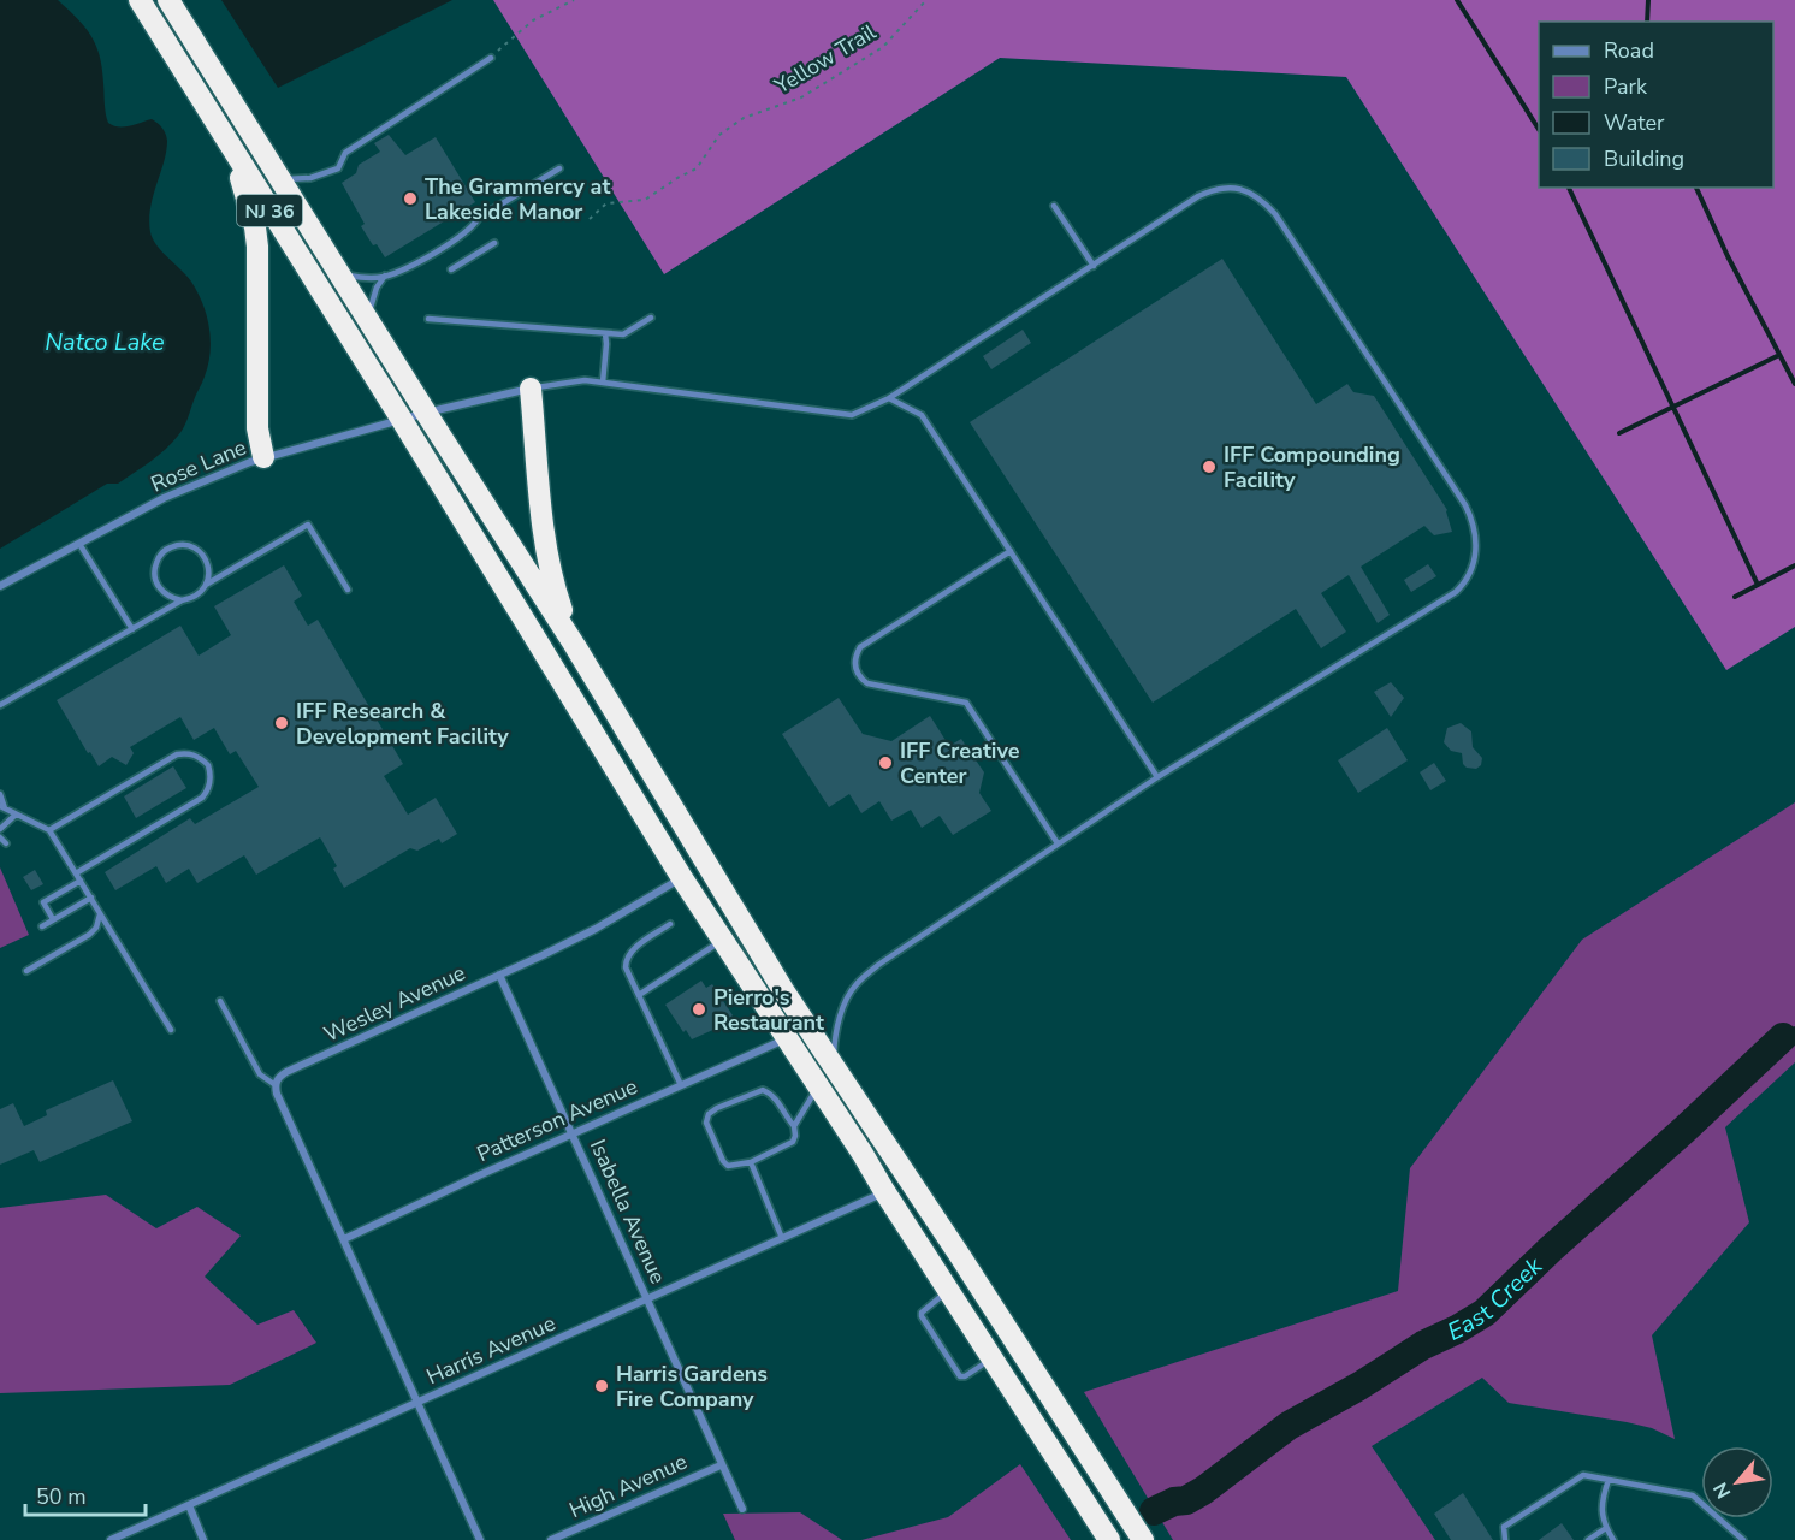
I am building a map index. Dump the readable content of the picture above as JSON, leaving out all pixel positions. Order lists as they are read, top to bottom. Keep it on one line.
{"streets":{"highway":["NJ 36"],"street":["Rose Lane","Wesley Avenue","Patterson Avenue","Isabella Avenue","Harris Avenue","High Avenue"],"path":["Yellow Trail"]},"crossings":[["NJ 36","Rose Lane"],["NJ 36","Wesley Avenue"],["NJ 36","Patterson Avenue"],["NJ 36","Harris Avenue"],["Wesley Avenue","Isabella Avenue"],["Patterson Avenue","Isabella Avenue"],["Isabella Avenue","Harris Avenue"],["Isabella Avenue","High Avenue"]],"water":["Natco Lake","East Creek"],"places":["The Grammercy at Lakeside Manor","IFF Compounding Facility","IFF Research & Development Facility","IFF Creative Center","Pierro's Restaurant","Harris Gardens Fire Company"],"legend":["Road","Park","Water","Building"],"scale_bar":"50 m","north":"bottom left"}
